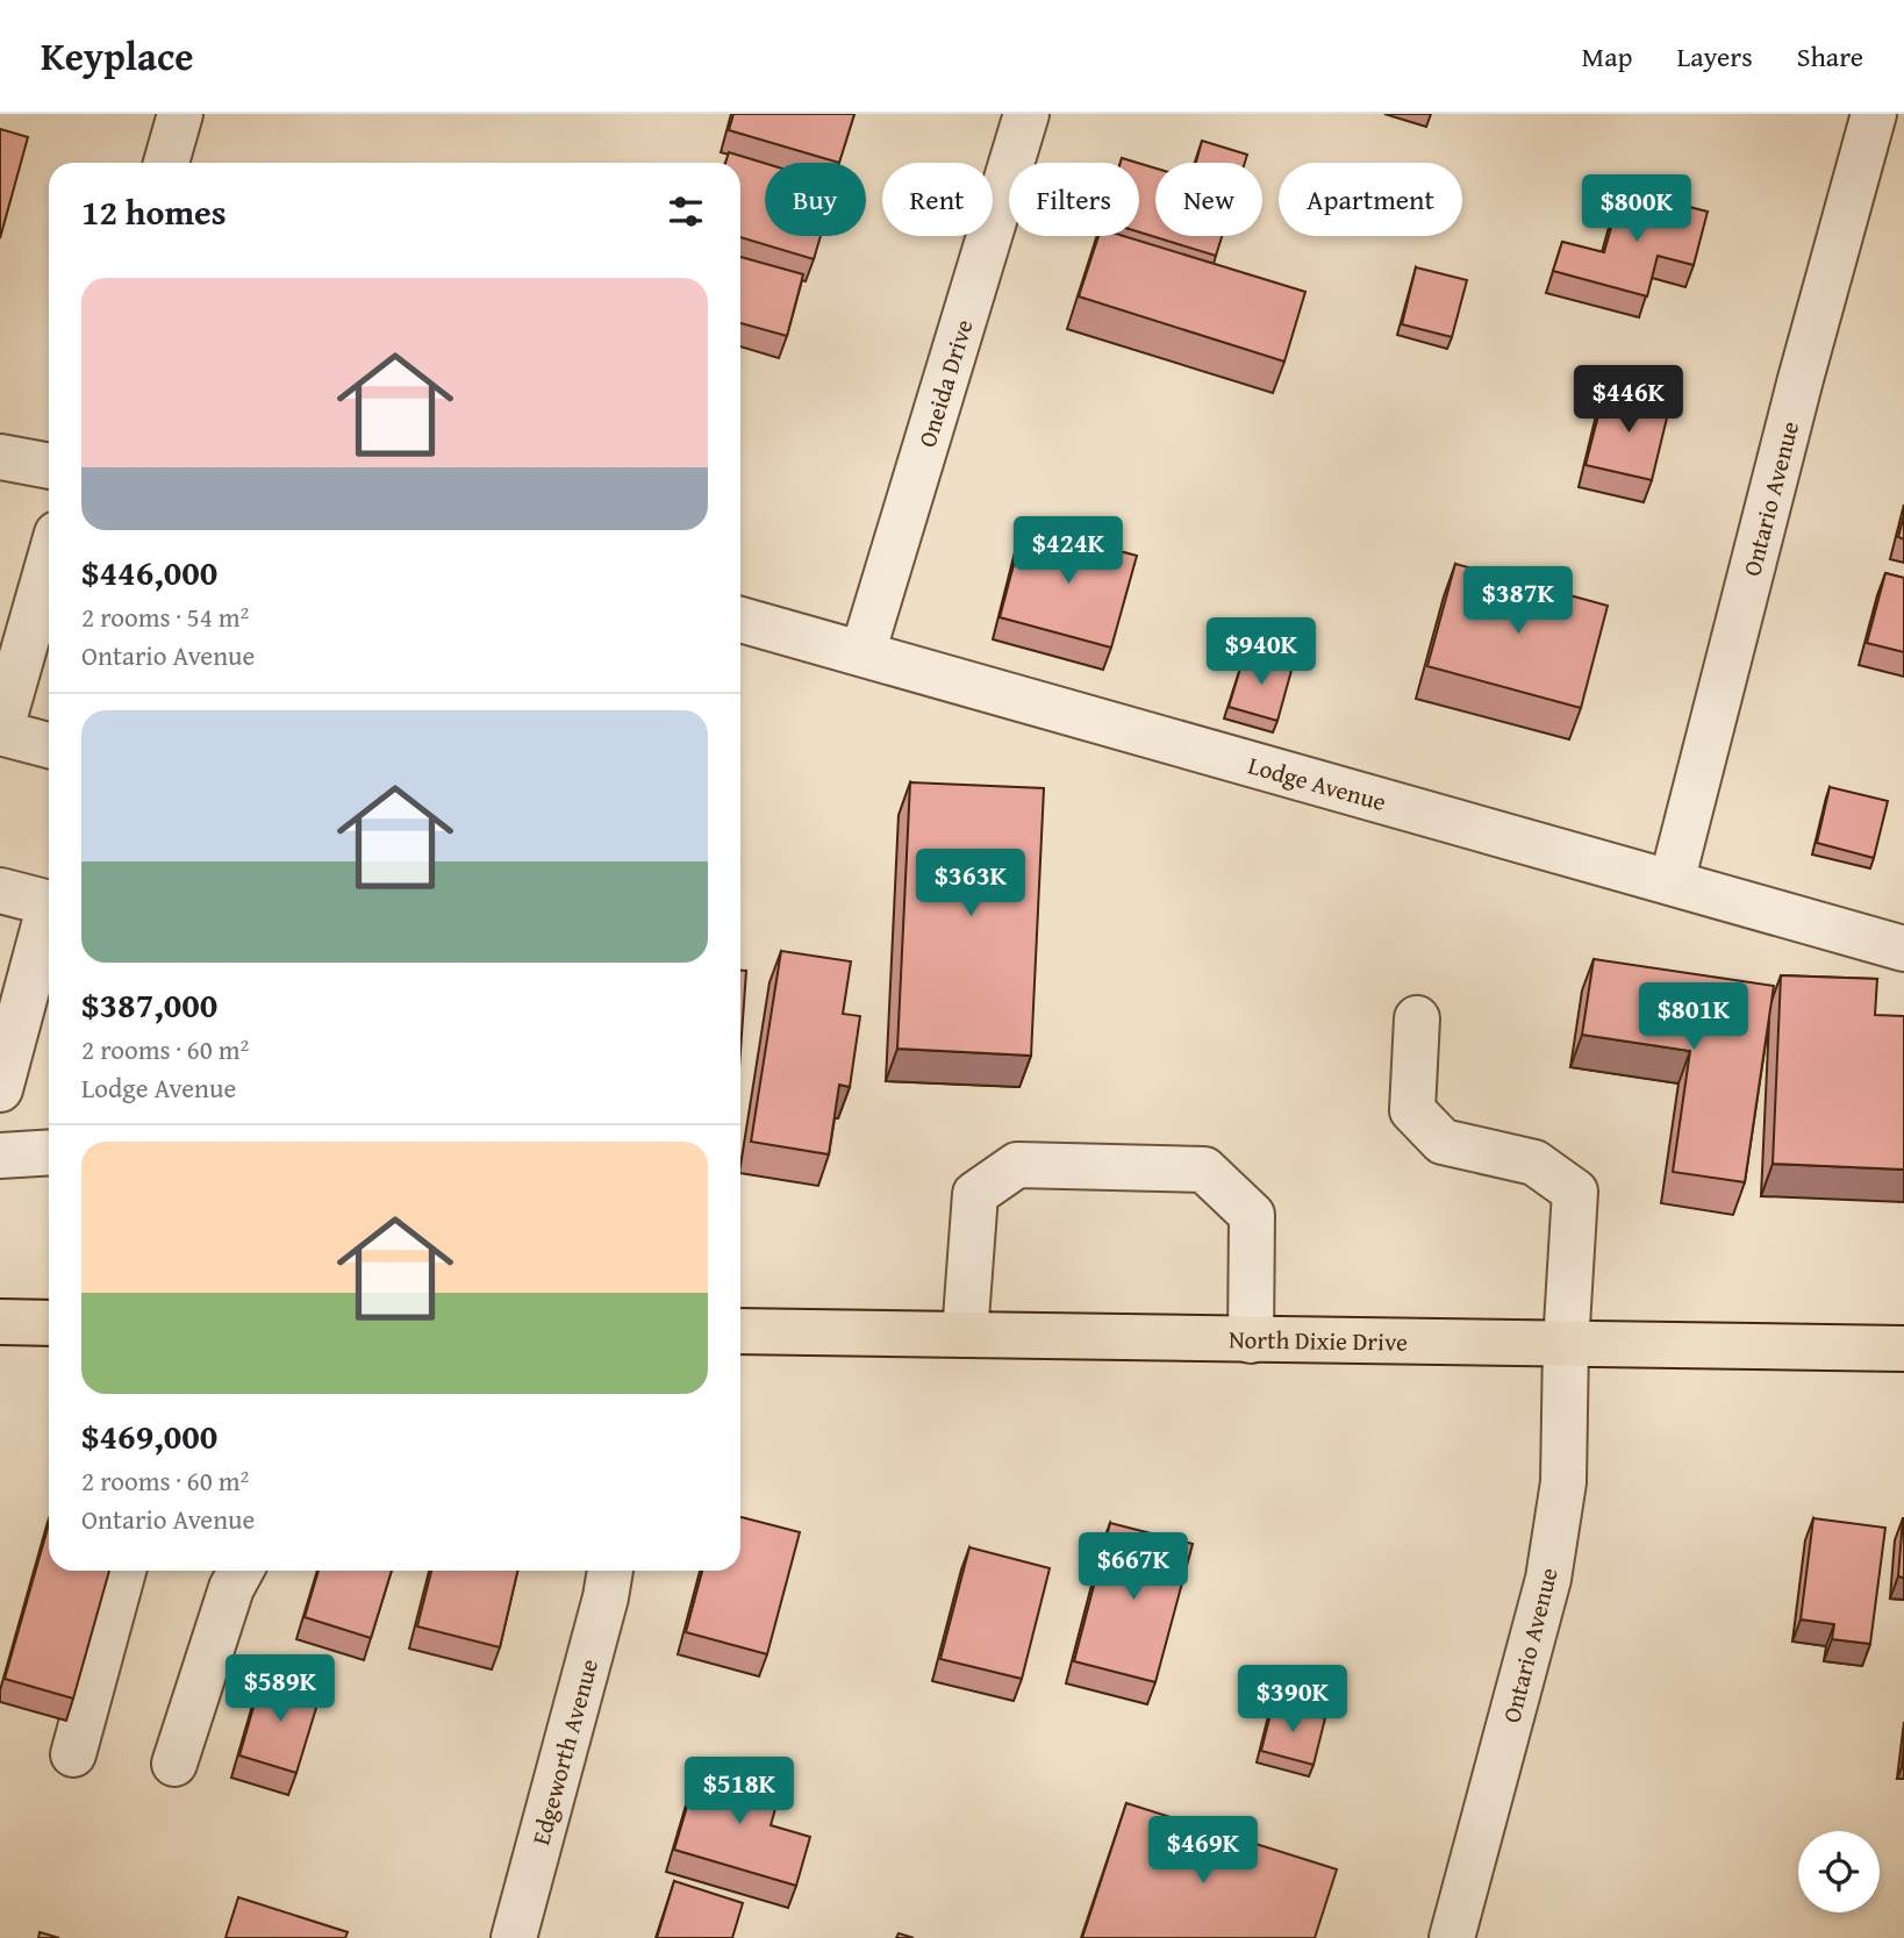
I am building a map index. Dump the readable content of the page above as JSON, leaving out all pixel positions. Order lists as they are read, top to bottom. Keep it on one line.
{"streets":{"main road":["North Dixie Drive"],"street":["Oneida Drive","Ontario Avenue","Lodge Avenue","Edgeworth Avenue"]},"crossings":[["Oneida Drive","Lodge Avenue"],["Ontario Avenue","Lodge Avenue"],["Ontario Avenue","North Dixie Drive"]],"page":{"header":"Keyplace","nav":["Map","Layers","Share"],"chip":["Buy","Rent","Filters","New","Apartment"],"heading":"12 homes","price":["$800K","$446K","$424K","$387K","$940K","$363K","$801K","$667K","$589K","$390K","$518K","$469K"],"list":[{"name":"$446,000","note":"2 rooms · 54 m² · Ontario Avenue"},{"name":"$387,000","note":"2 rooms · 60 m² · Lodge Avenue"},{"name":"$469,000","note":"2 rooms · 60 m² · Ontario Avenue"}]}}
